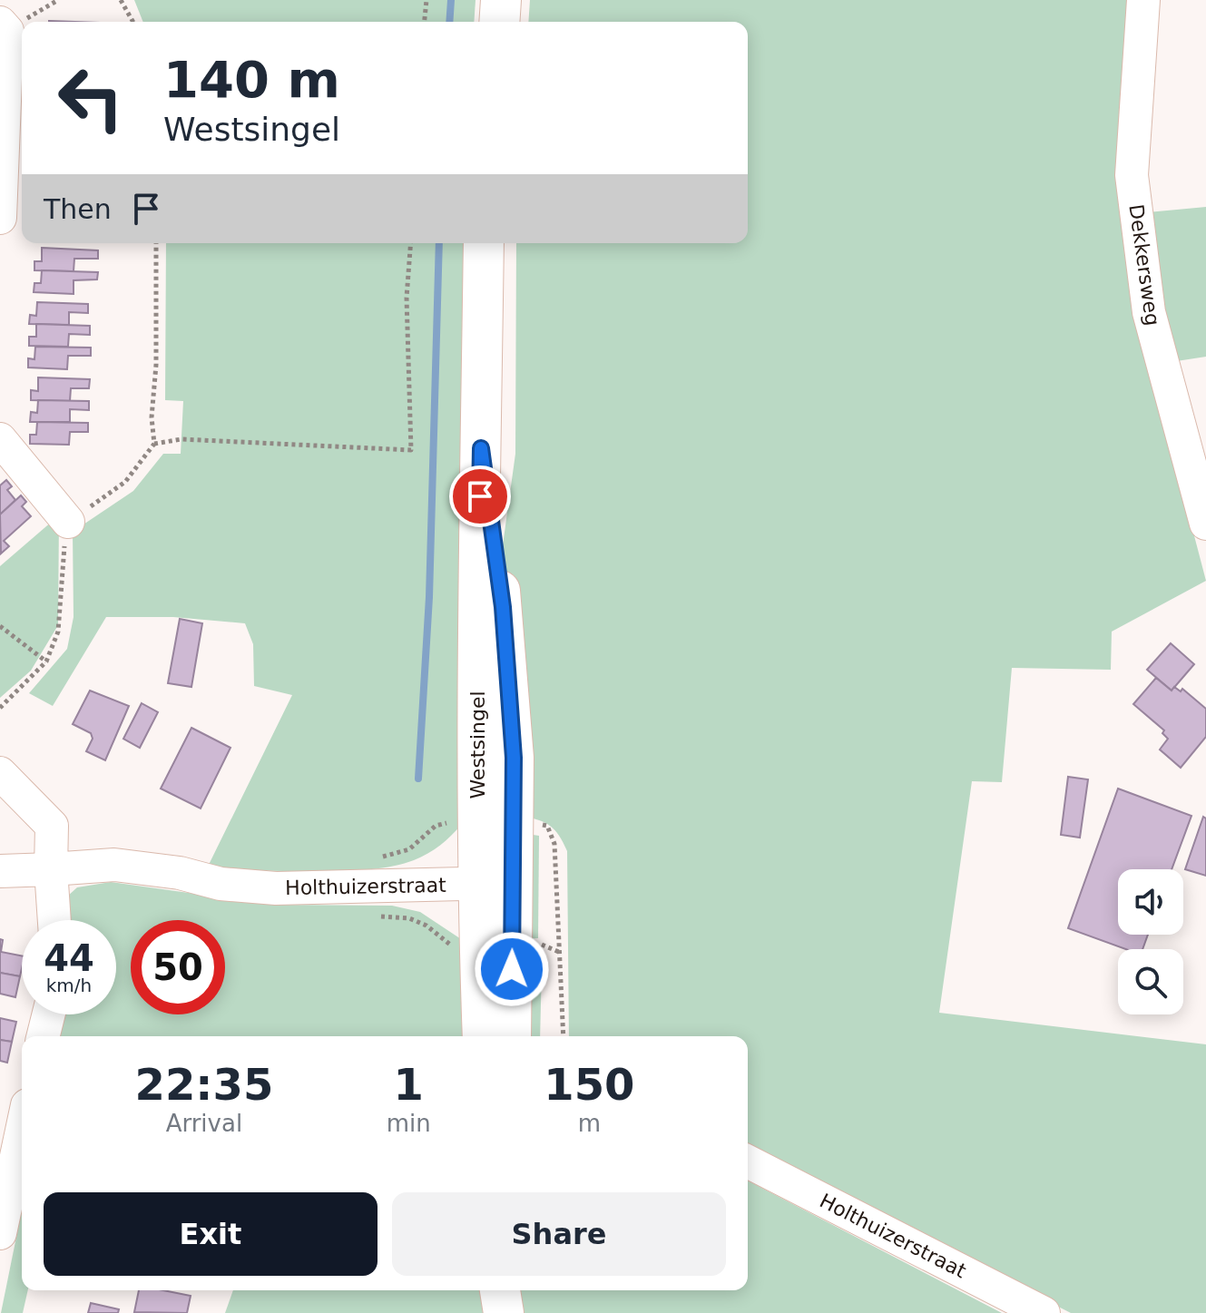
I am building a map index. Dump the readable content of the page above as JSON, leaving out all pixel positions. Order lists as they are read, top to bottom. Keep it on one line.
{"streets":{"main road":["Westsingel"],"street":["Dekkersweg","Holthuizerstraat"]},"crossings":[["Westsingel","Holthuizerstraat"]],"page":{"turn":["140 m","Westsingel"],"then":"Then","speed":"44 km/h","limit":"50","eta":["22:35","Arrival","1","min","150","m"],"buttons":["Exit","Share"]}}
